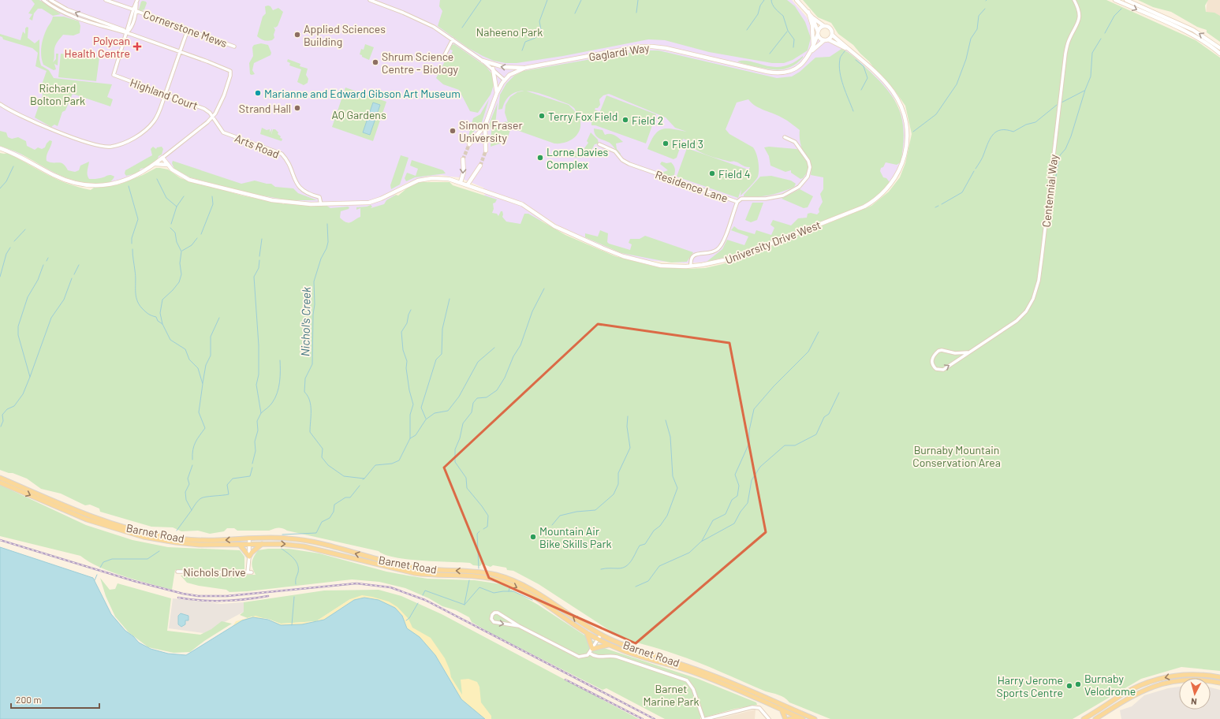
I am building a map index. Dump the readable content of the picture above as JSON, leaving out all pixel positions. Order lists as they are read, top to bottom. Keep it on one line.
{"streets":{"main road":["Barnet Road"],"street":["Cornerstone Mews","Gaglardi Way","Highland Court","Arts Road","Residence Lane","Centennial Way","University Drive West","Nichols Drive"]},"crossings":[["Gaglardi Way","University Drive West"],["Highland Court","Arts Road"],["Arts Road","University Drive West"]],"water":["Nichol's Creek"],"parks":["Naheeno Park","Richard Bolton Park","AQ Gardens","Burnaby Mountain Conservation Area","Barnet Marine Park"],"places":{"other":["Applied Sciences Building","Shrum Science Centre - Biology","Marianne and Edward Gibson Art Museum","Strand Hall","Terry Fox Field","Field 2","Simon Fraser University","Field 3","Lorne Davies Complex","Field 4","Mountain Air Bike Skills Park","Burnaby Velodrome","Harry Jerome Sports Centre"],"health":["Polycan Health Centre"]},"scale_bar":"200 m","north":"bottom"}
